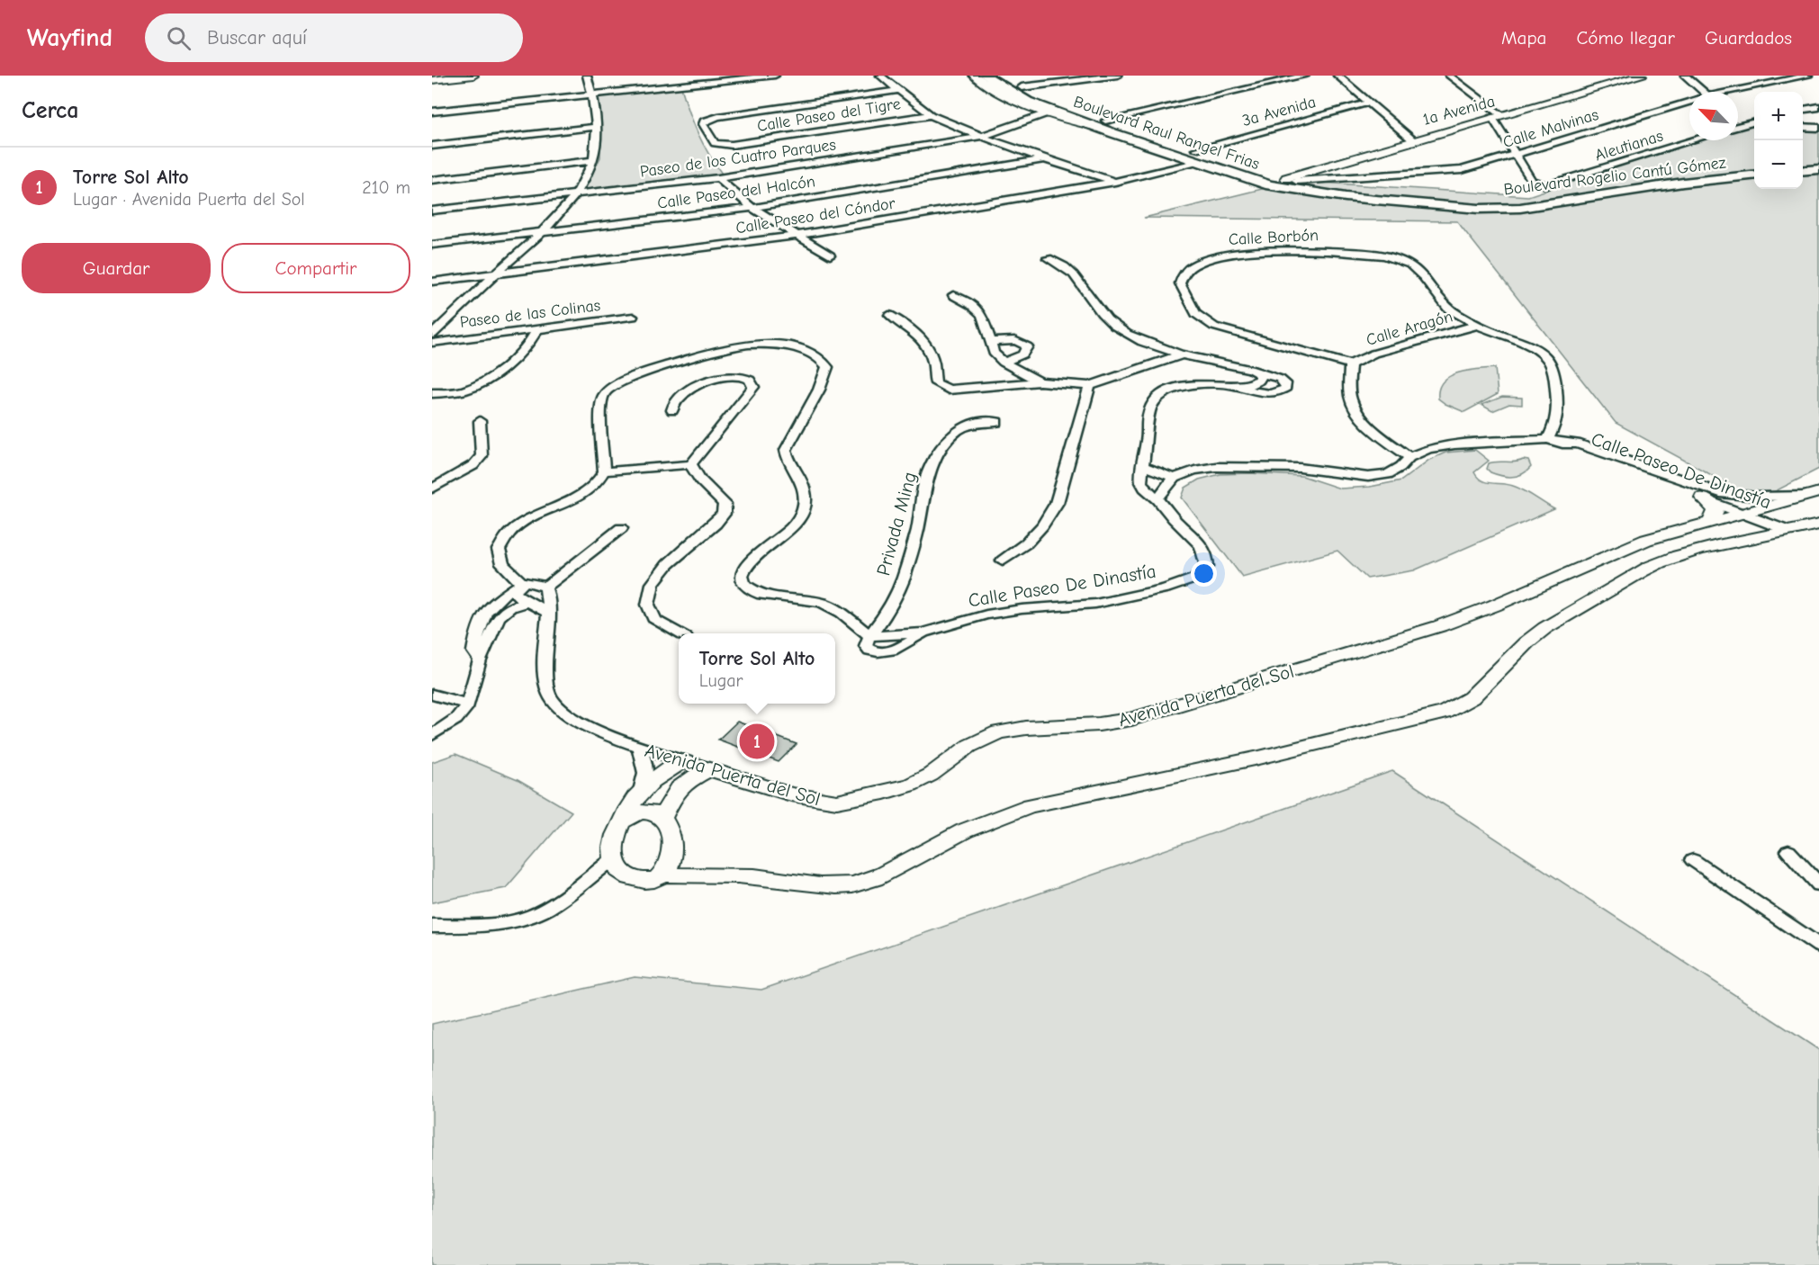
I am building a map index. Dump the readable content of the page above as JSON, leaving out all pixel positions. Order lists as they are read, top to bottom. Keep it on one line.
{"streets":{"main road":["Boulevard Raul Rangel Frias","Boulevard Rogelio Cantú Gómez"],"street":["1a Avenida","3a Avenida","Calle Paseo del Tigre","Calle Malvinas","Aleutianas","Paseo de los Cuatro Parques","Calle Paseo del Halcón","Calle Paseo del Cóndor","Calle Borbón","Paseo de las Colinas","Calle Aragón","Calle Paseo De Dinastía","Privada Ming","Avenida Puerta del Sol"]},"crossings":[["1a Avenida","Calle Malvinas"],["Calle Malvinas","Aleutianas"],["Boulevard Raul Rangel Frias","Boulevard Rogelio Cantú Gómez"],["Boulevard Raul Rangel Frias","Calle Paseo del Cóndor"],["Calle Borbón","Calle Aragón"],["Calle Borbón","Calle Paseo De Dinastía"],["Calle Paseo De Dinastía","Privada Ming"],["Calle Paseo De Dinastía","Avenida Puerta del Sol"]],"north":"top left","page":{"header":"Wayfind","search":"Buscar aquí","nav":["Mapa","Cómo llegar","Guardados"],"heading":"Cerca","map_buttons":["+","−"],"list":[{"mark":"1","name":"Torre Sol Alto","note":"Lugar · Avenida Puerta del Sol","value":"210 m"}],"buttons":["Guardar","Compartir"],"popup":["Torre Sol Alto","Lugar"],"pins":"1"}}
